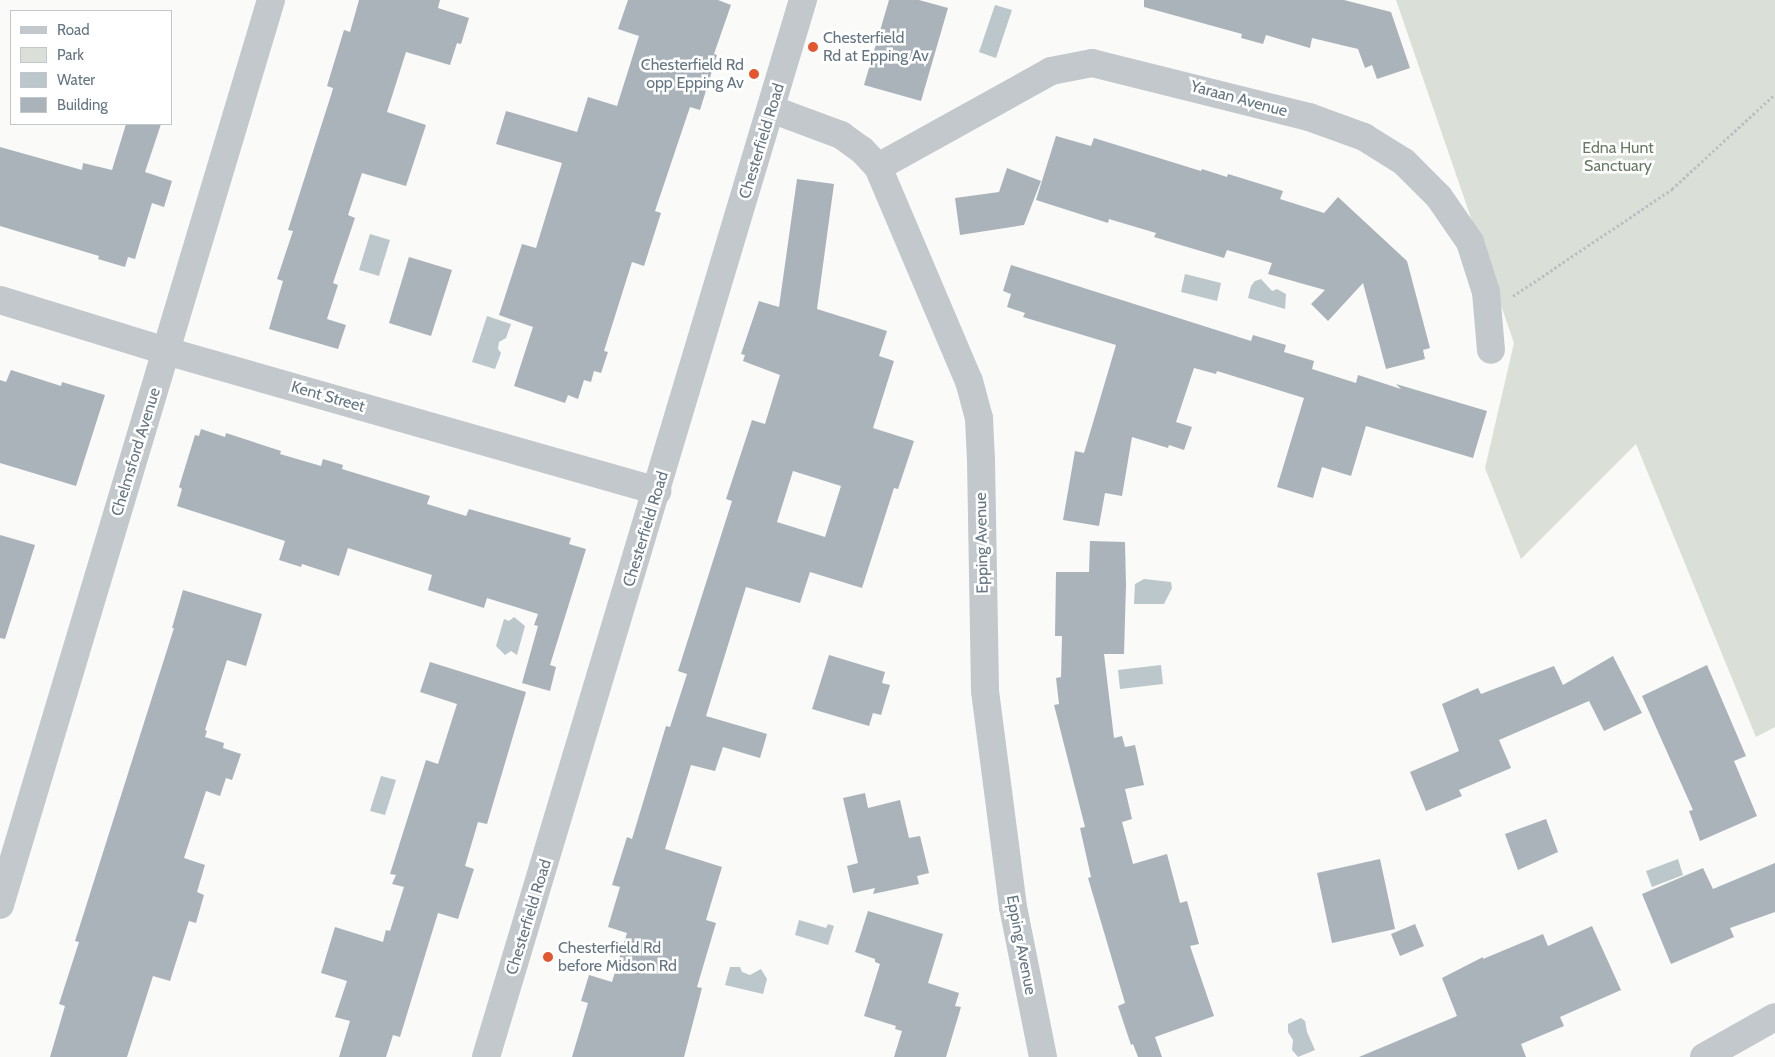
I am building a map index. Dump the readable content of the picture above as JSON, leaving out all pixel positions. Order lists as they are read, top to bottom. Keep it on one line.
{"streets":{"street":["Yaraan Avenue","Chesterfield Road","Kent Street","Chelmsford Avenue","Epping Avenue"]},"crossings":[["Yaraan Avenue","Epping Avenue"],["Chesterfield Road","Kent Street"],["Chesterfield Road","Epping Avenue"],["Kent Street","Chelmsford Avenue"]],"parks":["Edna Hunt Sanctuary"],"places":["Chesterfield Rd at Epping Av","Chesterfield Rd opp Epping Av","Chesterfield Rd before Midson Rd"],"legend":["Road","Park","Water","Building"]}
